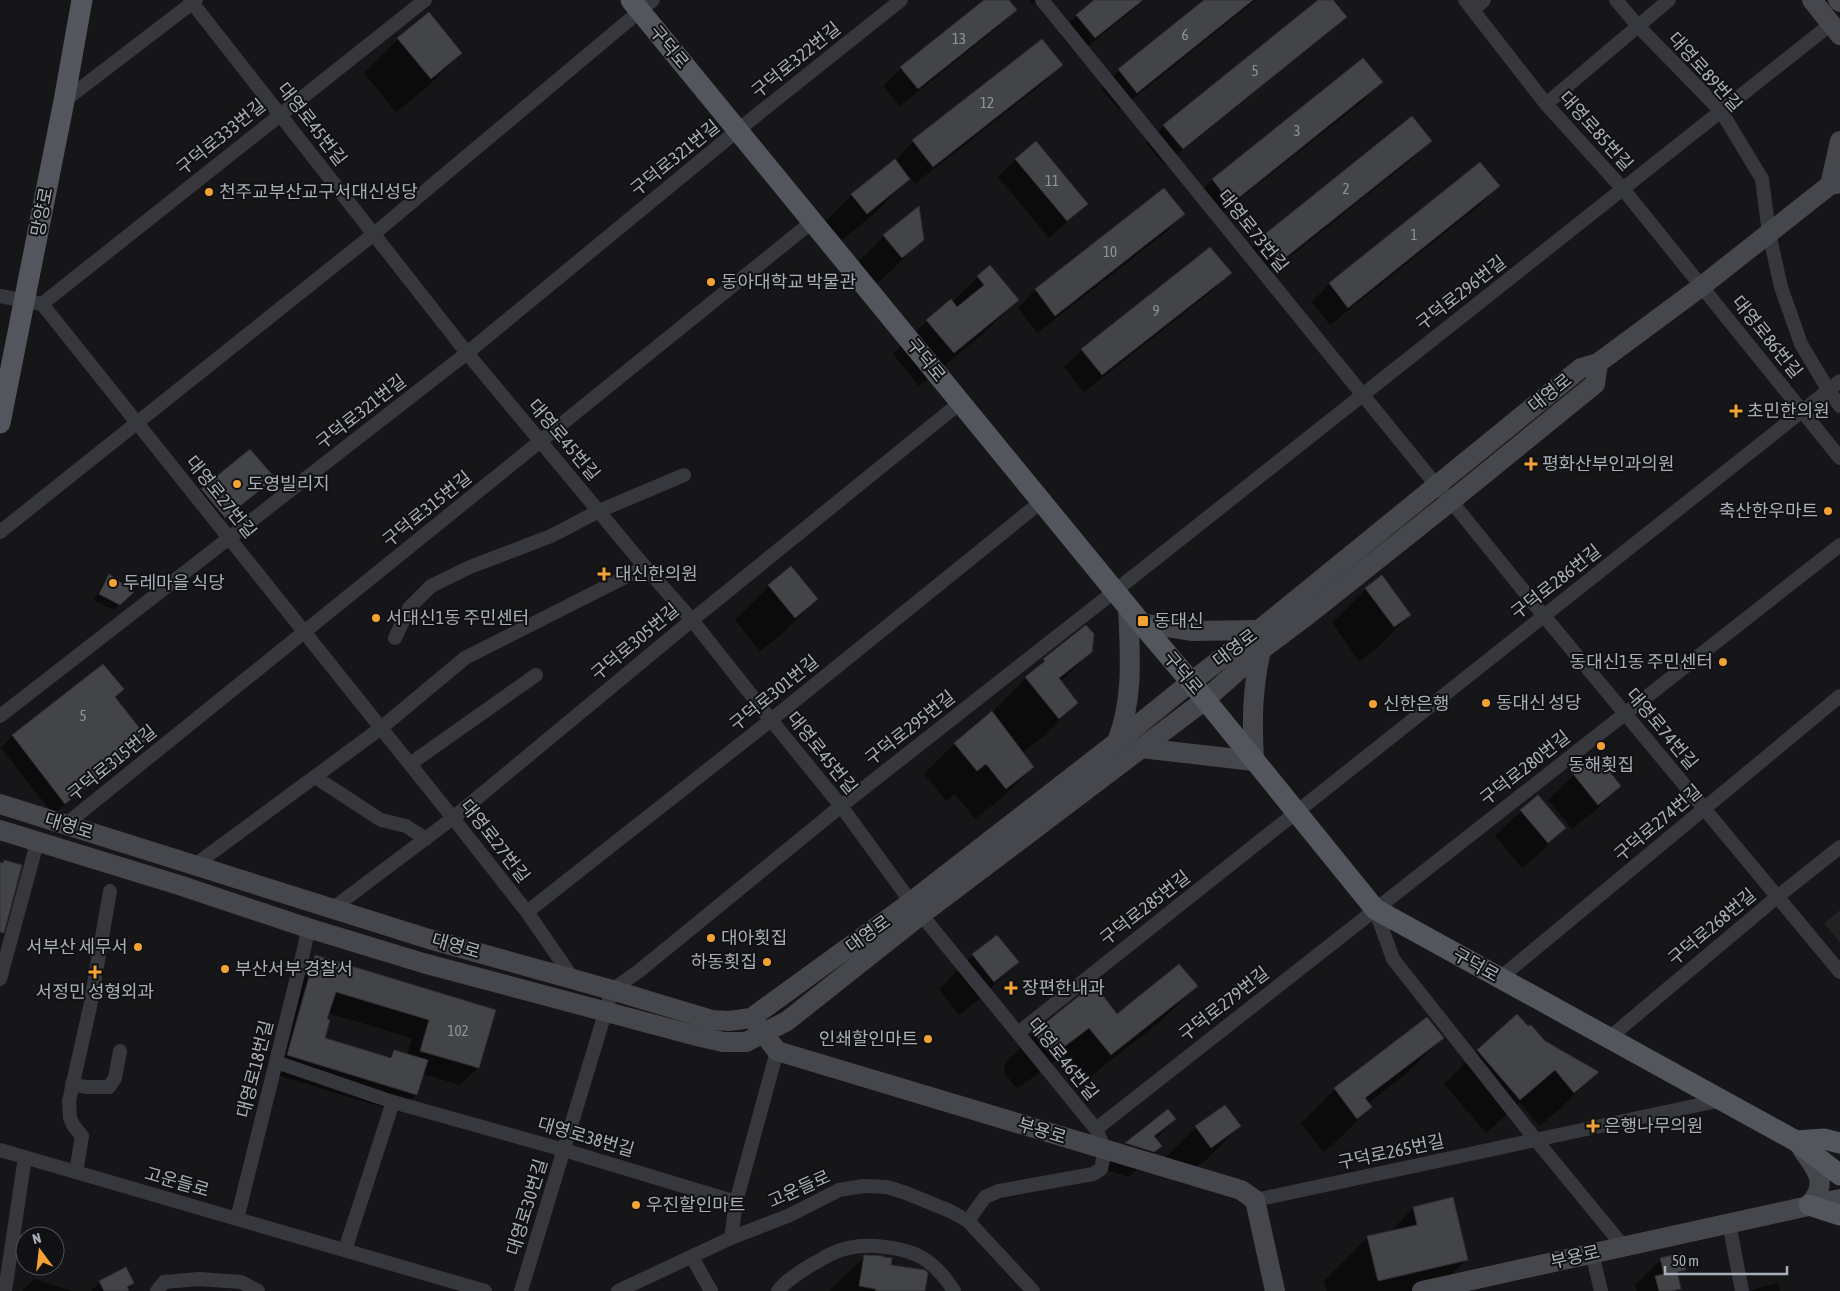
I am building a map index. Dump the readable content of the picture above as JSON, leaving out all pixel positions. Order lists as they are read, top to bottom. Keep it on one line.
{"streets":{"main road":["구덕로","망양로","대영로","부용로"],"street":["구덕로322번길","대영로89번길","대영로45번길","대영로85번길","구덕로333번길","구덕로321번길","대영로73번길","구덕로296번길","대영로86번길","대영로27번길","구덕로315번길","구덕로286번길","구덕로305번길","구덕로301번길","구덕로295번길","대영로74번길","구덕로280번길","구덕로274번길","구덕로285번길","구덕로268번길","구덕로279번길","대영로46번길","대영로18번길","대영로38번길","구덕로265번길","고운들로","대영로30번길"]},"crossings":[["구덕로","구덕로322번길"],["구덕로","구덕로321번길"],["구덕로","구덕로296번길"],["구덕로","대영로"],["구덕로","구덕로315번길"],["구덕로","구덕로286번길"],["구덕로","구덕로305번길"],["구덕로","구덕로301번길"],["구덕로","구덕로295번길"],["구덕로","구덕로280번길"],["구덕로","구덕로274번길"],["구덕로","구덕로285번길"],["구덕로","구덕로268번길"],["구덕로","구덕로279번길"],["구덕로","구덕로265번길"],["구덕로322번길","구덕로321번길"],["대영로89번길","구덕로296번길"],["대영로89번길","대영로"],["대영로89번길","구덕로286번길"],["대영로45번길","구덕로333번길"],["대영로45번길","구덕로321번길"],["대영로45번길","대영로"],["대영로45번길","구덕로315번길"],["대영로45번길","구덕로305번길"],["대영로45번길","구덕로301번길"],["대영로45번길","구덕로295번길"],["대영로45번길","대영로46번길"],["대영로85번길","구덕로296번길"],["대영로85번길","대영로86번길"],["대영로85번길","대영로"],["구덕로333번길","망양로"],["구덕로333번길","대영로27번길"],["구덕로321번길","대영로27번길"],["망양로","대영로27번길"],["대영로73번길","구덕로296번길"],["대영로73번길","대영로"],["대영로73번길","대영로74번길"],["구덕로296번길","구덕로295번길"],["대영로86번길","대영로"],["대영로86번길","구덕로286번길"],["대영로","대영로27번길"],["대영로","구덕로315번길"],["대영로","구덕로305번길"],["대영로","구덕로295번길"],["대영로","대영로74번길"],["대영로","대영로46번길"],["대영로","대영로18번길"],["대영로","대영로30번길"],["대영로27번길","구덕로315번길"],["대영로27번길","구덕로305번길"],["대영로27번길","구덕로301번길"],["구덕로286번길","대영로74번길"],["구덕로286번길","구덕로285번길"],["구덕로295번길","대영로30번길"],["대영로74번길","구덕로280번길"],["대영로74번길","구덕로274번길"],["대영로74번길","구덕로268번길"],["구덕로280번길","구덕로279번길"],["구덕로285번길","대영로46번길"],["구덕로279번길","대영로46번길"],["대영로46번길","부용로"],["대영로18번길","대영로38번길"],["대영로18번길","고운들로"],["부용로","구덕로265번길"],["대영로38번길","대영로30번길"]],"places":{"other":["천주교부산교구서대신성당","동아대학교 박물관","도영빌리지","축산한우마트","두레마을 식당","서대신1동 주민센터","동대신1동 주민센터","동대신 성당","신한은행","동해횟집","대아횟집","서부산 세무서","하동횟집","부산서부 경찰서","인쇄할인마트","우진할인마트"],"health":["초민한의원","평화산부인과의원","대신한의원","서정민 성형외과","장편한내과","은행나무의원"],"transit":["동대신"]},"house_numbers":["6","13","5","12","3","11","2","1","10","9","5","102"],"scale_bar":"50 m","north":"top"}
